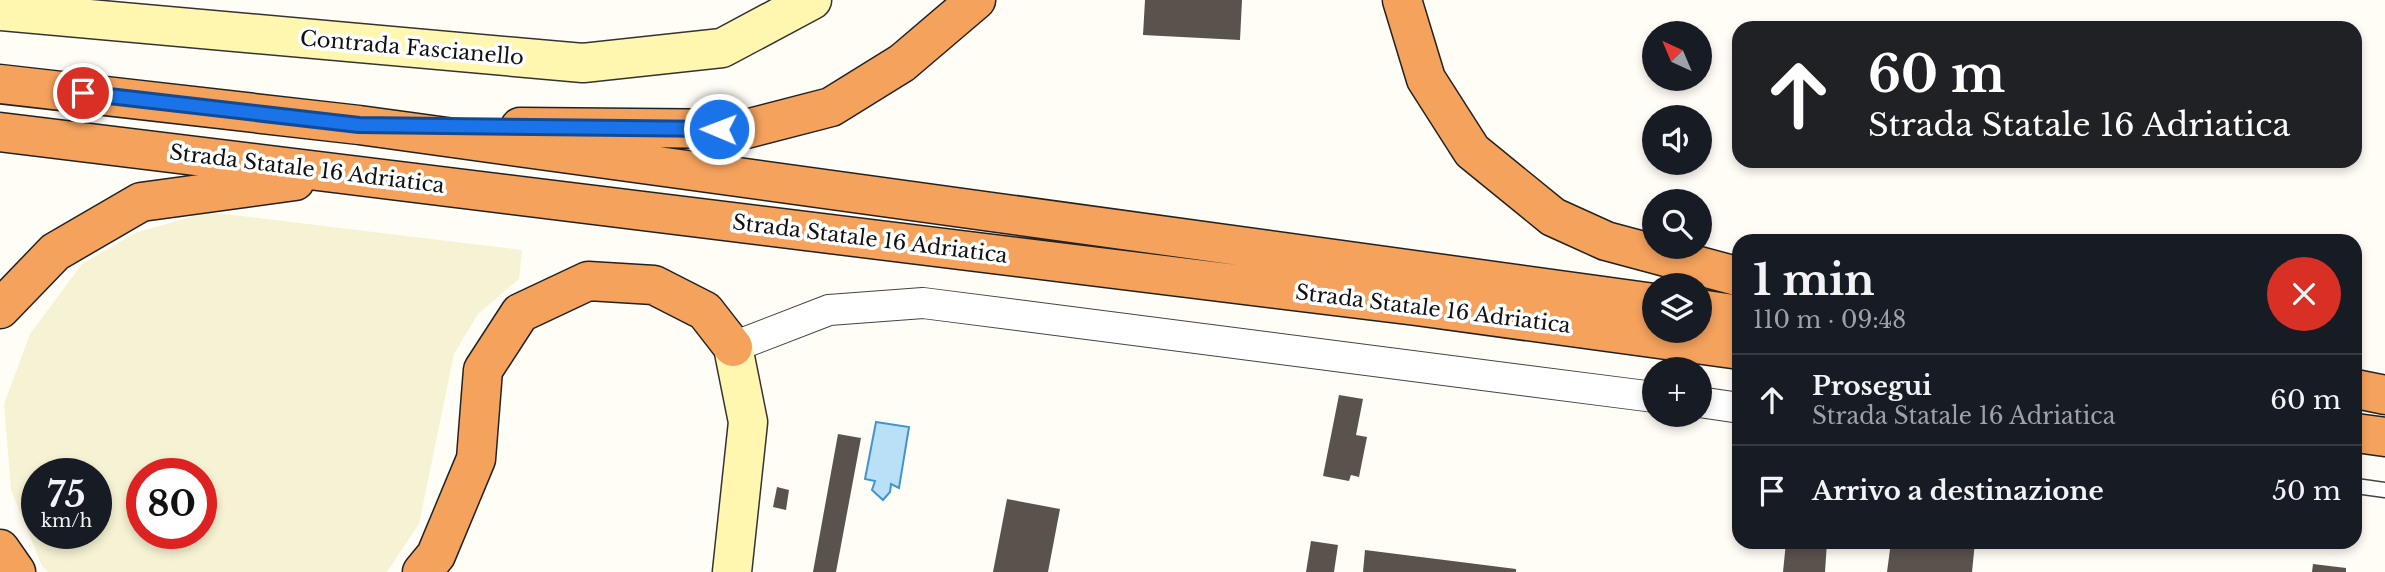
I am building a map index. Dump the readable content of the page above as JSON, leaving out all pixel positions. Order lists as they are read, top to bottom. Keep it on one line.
{"streets":{"highway":["Strada Statale 16 Adriatica"],"street":["Contrada Fascianello"]},"north":"top left","page":{"map_buttons":"+","turn":["60 m","Strada Statale 16 Adriatica"],"heading":["1 min","110 m · 09:48"],"list":[{"name":"Prosegui","note":"Strada Statale 16 Adriatica","value":"60 m"},{"name":"Arrivo a destinazione","value":"50 m"}],"speed":"75 km/h","limit":"80"}}
